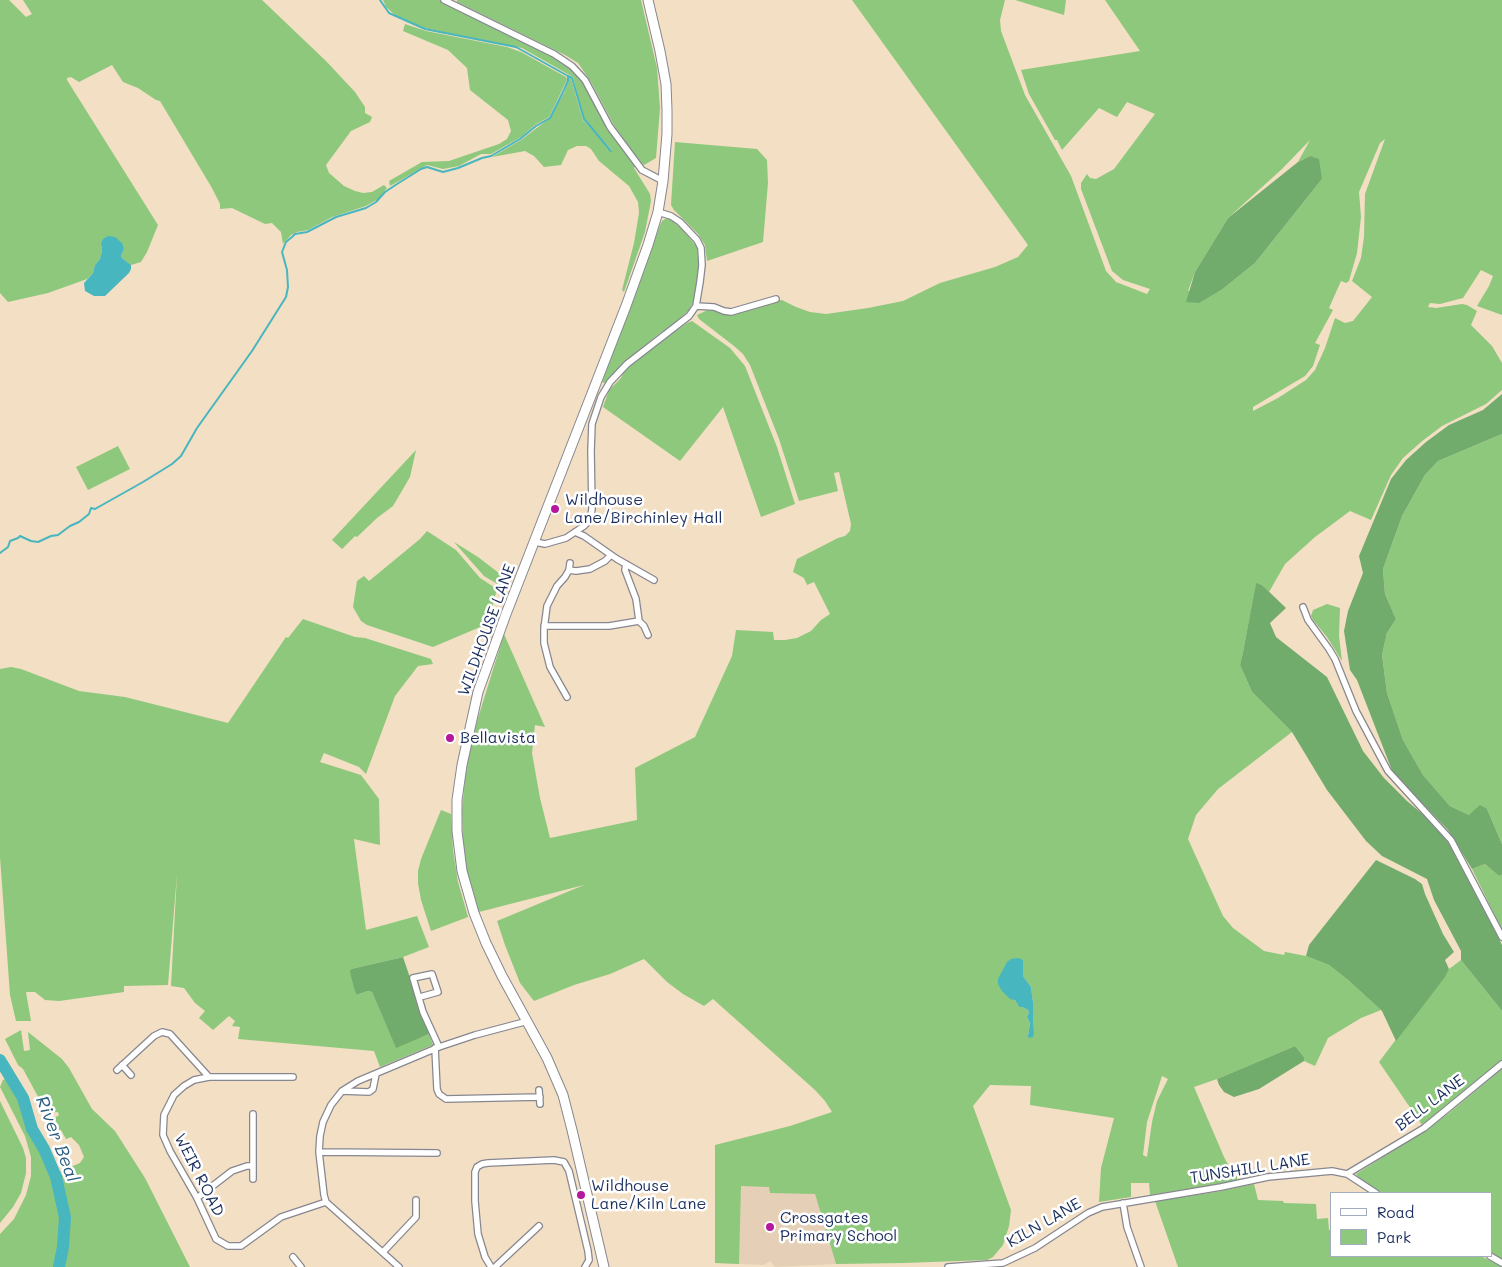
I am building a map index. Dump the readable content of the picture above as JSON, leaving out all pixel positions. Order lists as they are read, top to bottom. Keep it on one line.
{"streets":{"main road":["WILDHOUSE LANE"],"street":["BELL LANE","TUNSHILL LANE","WEIR ROAD","KILN LANE"]},"crossings":[["BELL LANE","TUNSHILL LANE"],["TUNSHILL LANE","KILN LANE"]],"water":["River Beal"],"places":["Wildhouse Lane/Birchinley Hall","Bellavista","Wildhouse Lane/Kiln Lane","Crossgates Primary School"],"legend":["Road","Park"]}
